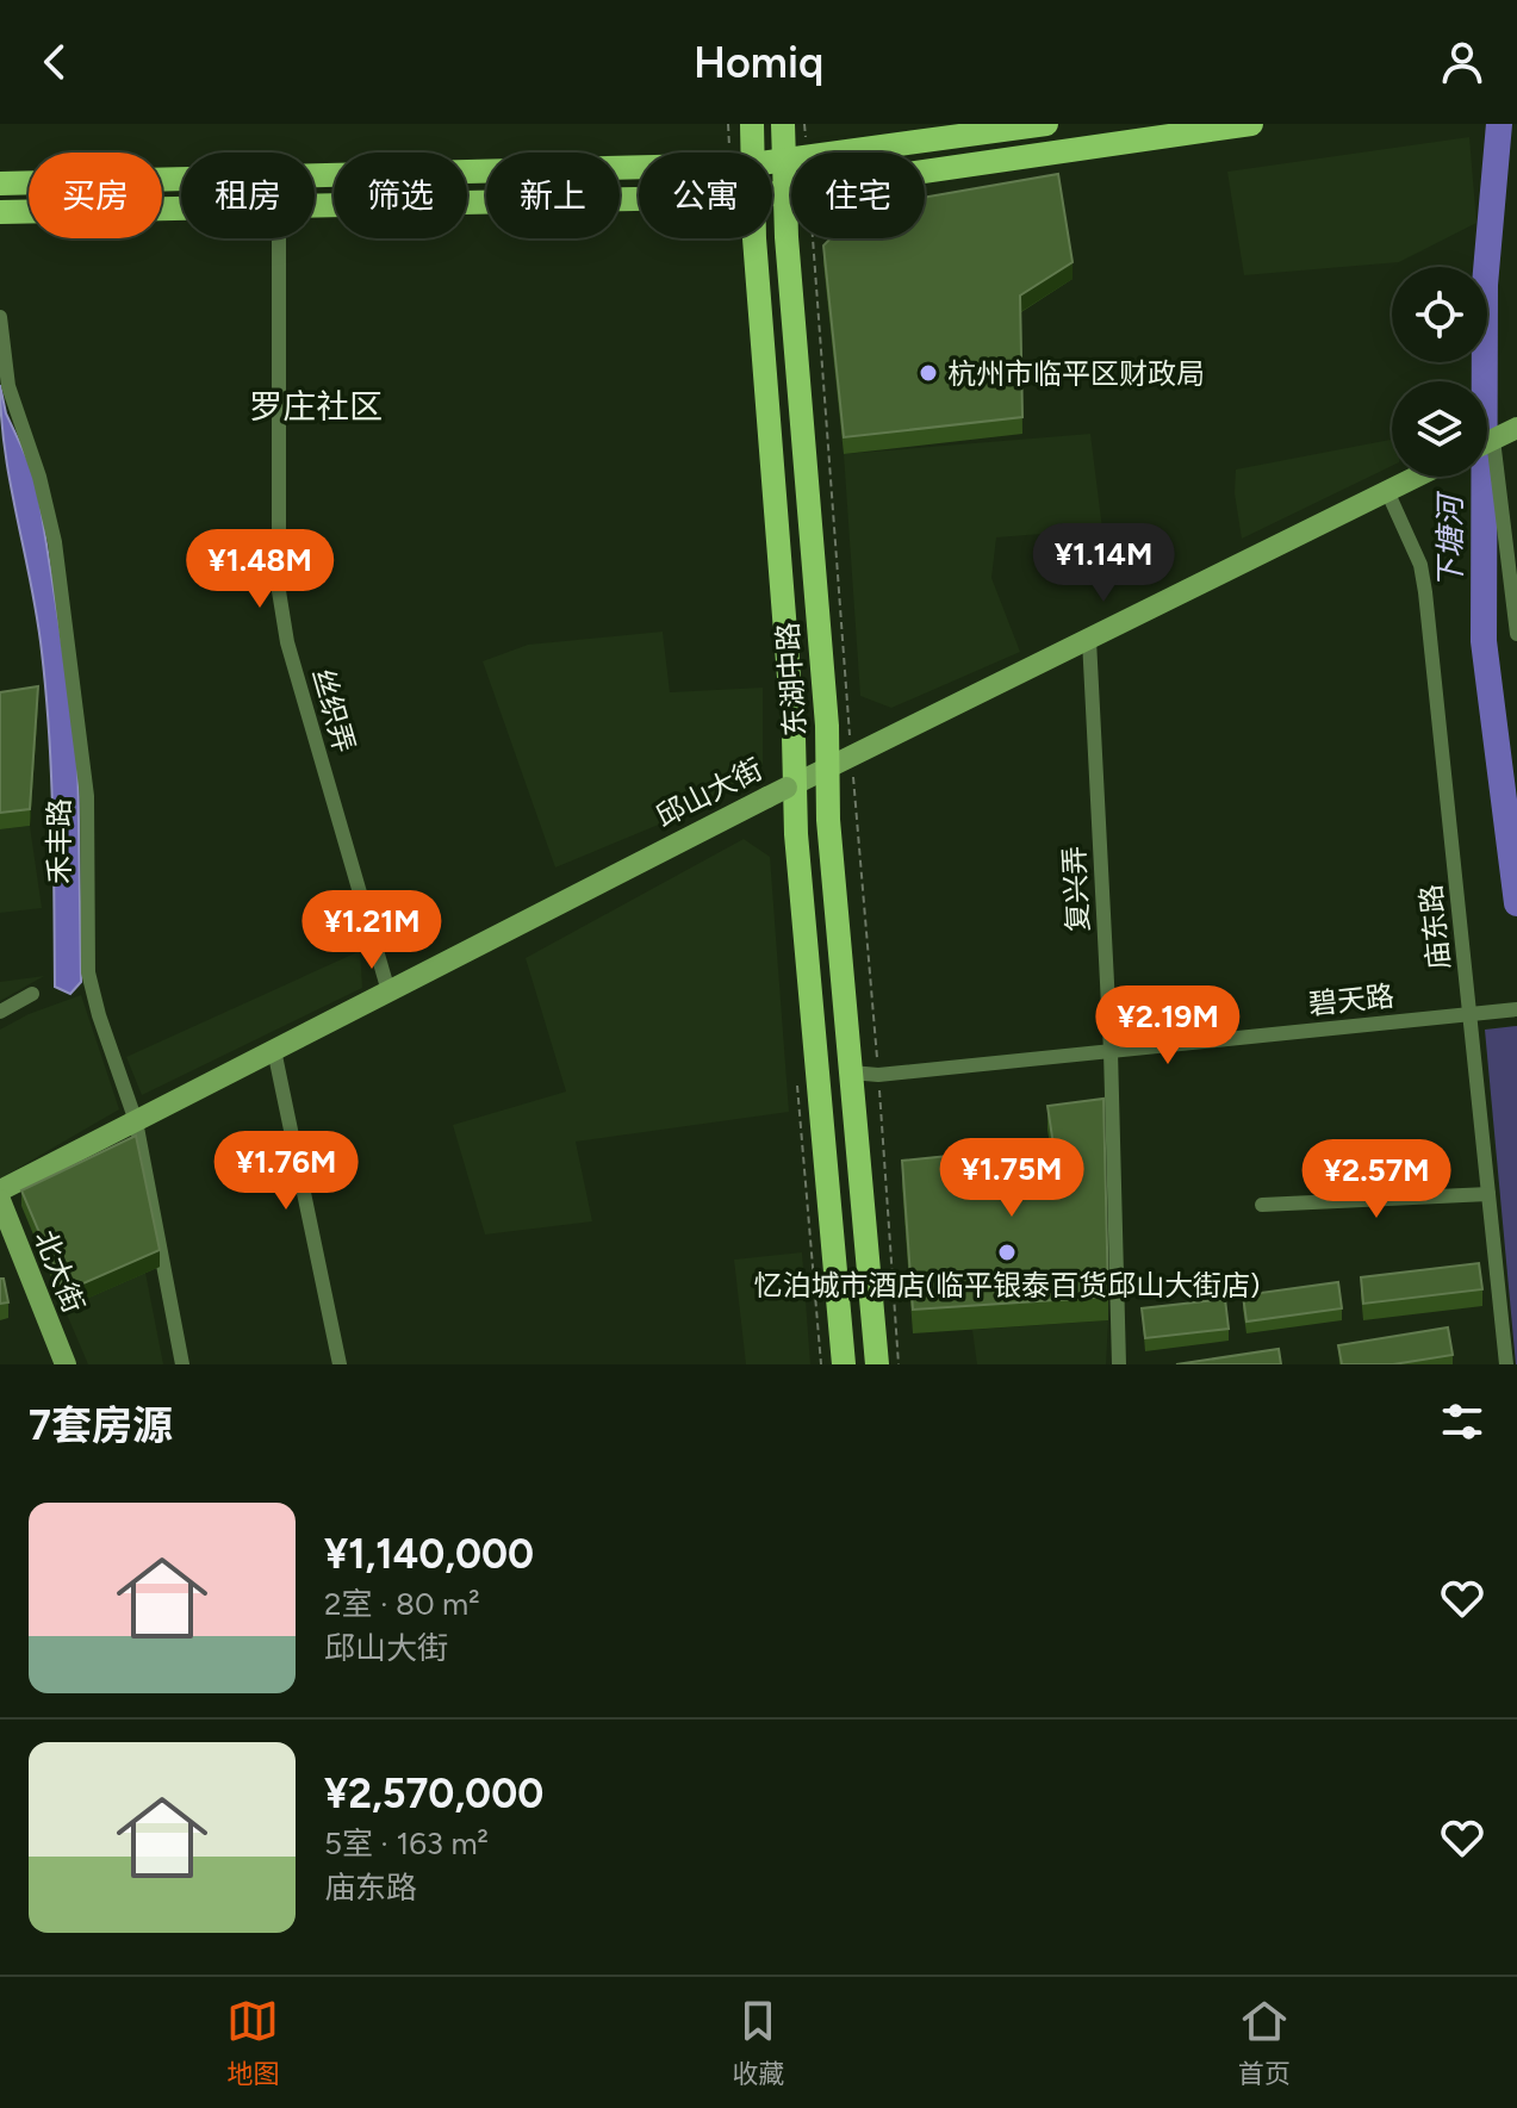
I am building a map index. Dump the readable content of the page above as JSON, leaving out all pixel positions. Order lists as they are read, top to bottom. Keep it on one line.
{"streets":{"main road":["东湖中路","邱山大街","北大街"],"street":["丝织弄","禾丰路","复兴弄","庙东路","碧天路"]},"crossings":[["东湖中路","邱山大街"],["东湖中路","碧天路"],["丝织弄","邱山大街"],["邱山大街","禾丰路"],["邱山大街","复兴弄"],["邱山大街","庙东路"],["复兴弄","碧天路"],["庙东路","碧天路"]],"districts":["罗庄社区"],"water":["下塘河"],"places":["杭州市临平区财政局","忆泊城市酒店(临平银泰百货邱山大街店)"],"page":{"header":"Homiq","chip":["买房","租房","筛选","新上","公寓","住宅"],"price":["¥1.14M","¥1.48M","¥1.21M","¥2.19M","¥1.76M","¥1.75M","¥2.57M"],"heading":"7套房源","list":[{"name":"¥1,140,000","note":"2室 · 80 m² · 邱山大街"},{"name":"¥2,570,000","note":"5室 · 163 m² · 庙东路"}],"tabs":["地图","收藏","首页"]}}
